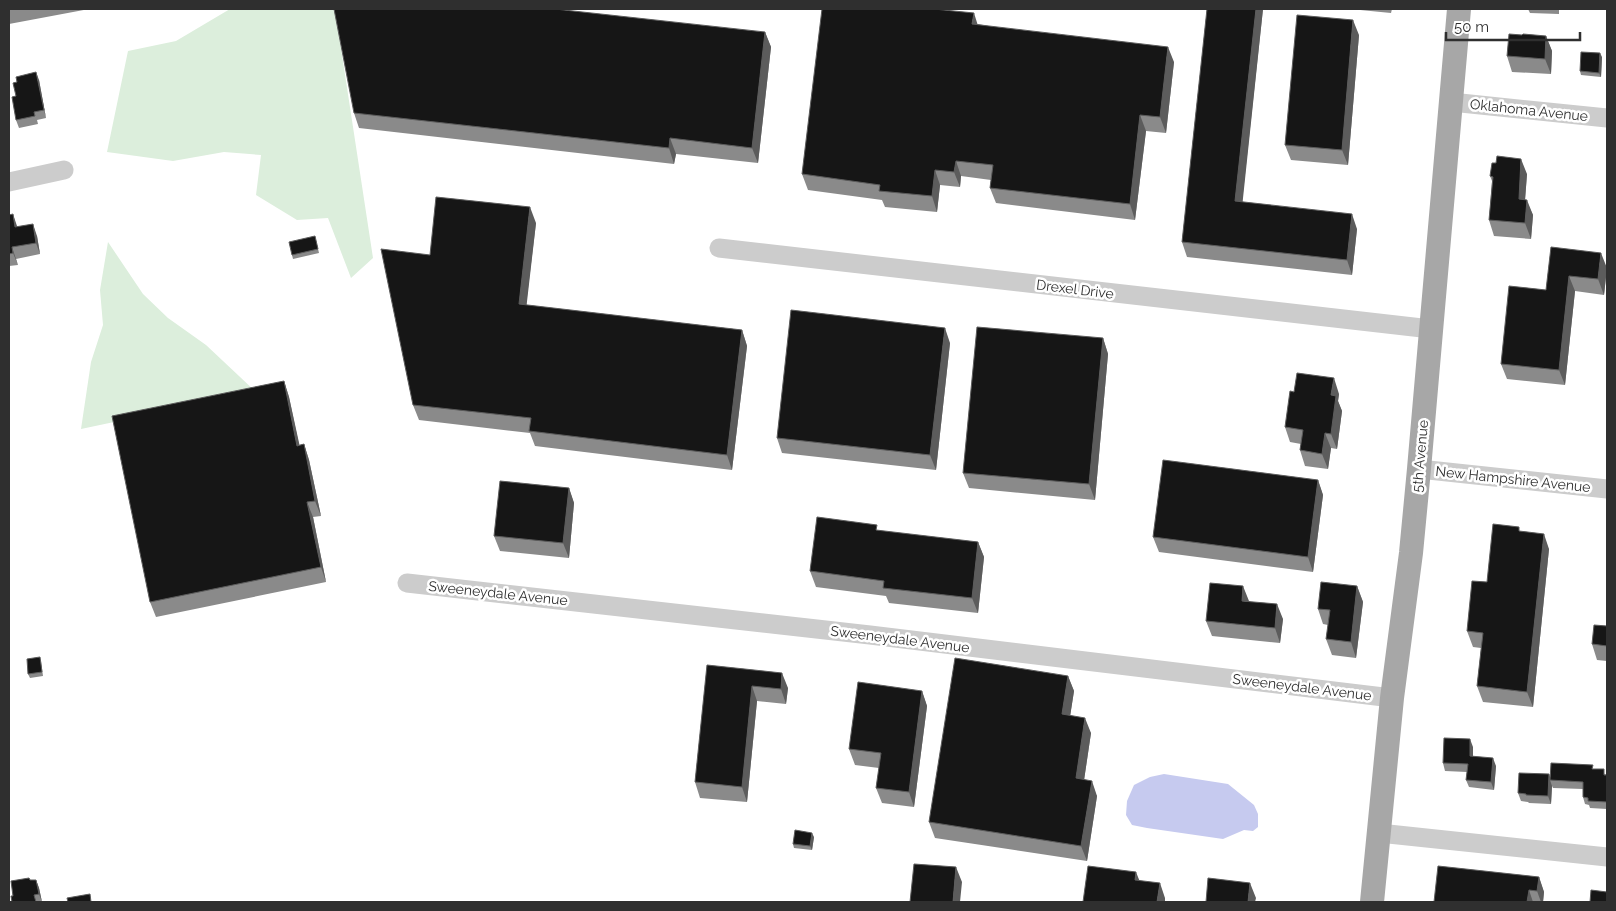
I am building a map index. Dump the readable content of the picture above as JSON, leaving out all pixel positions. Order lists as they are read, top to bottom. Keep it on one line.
{"streets":{"main road":["5th Avenue"],"street":["Oklahoma Avenue","Drexel Drive","New Hampshire Avenue","Sweeneydale Avenue"]},"crossings":[["Oklahoma Avenue","5th Avenue"],["Drexel Drive","5th Avenue"],["5th Avenue","New Hampshire Avenue"],["5th Avenue","Sweeneydale Avenue"]],"scale_bar":"50 m"}
